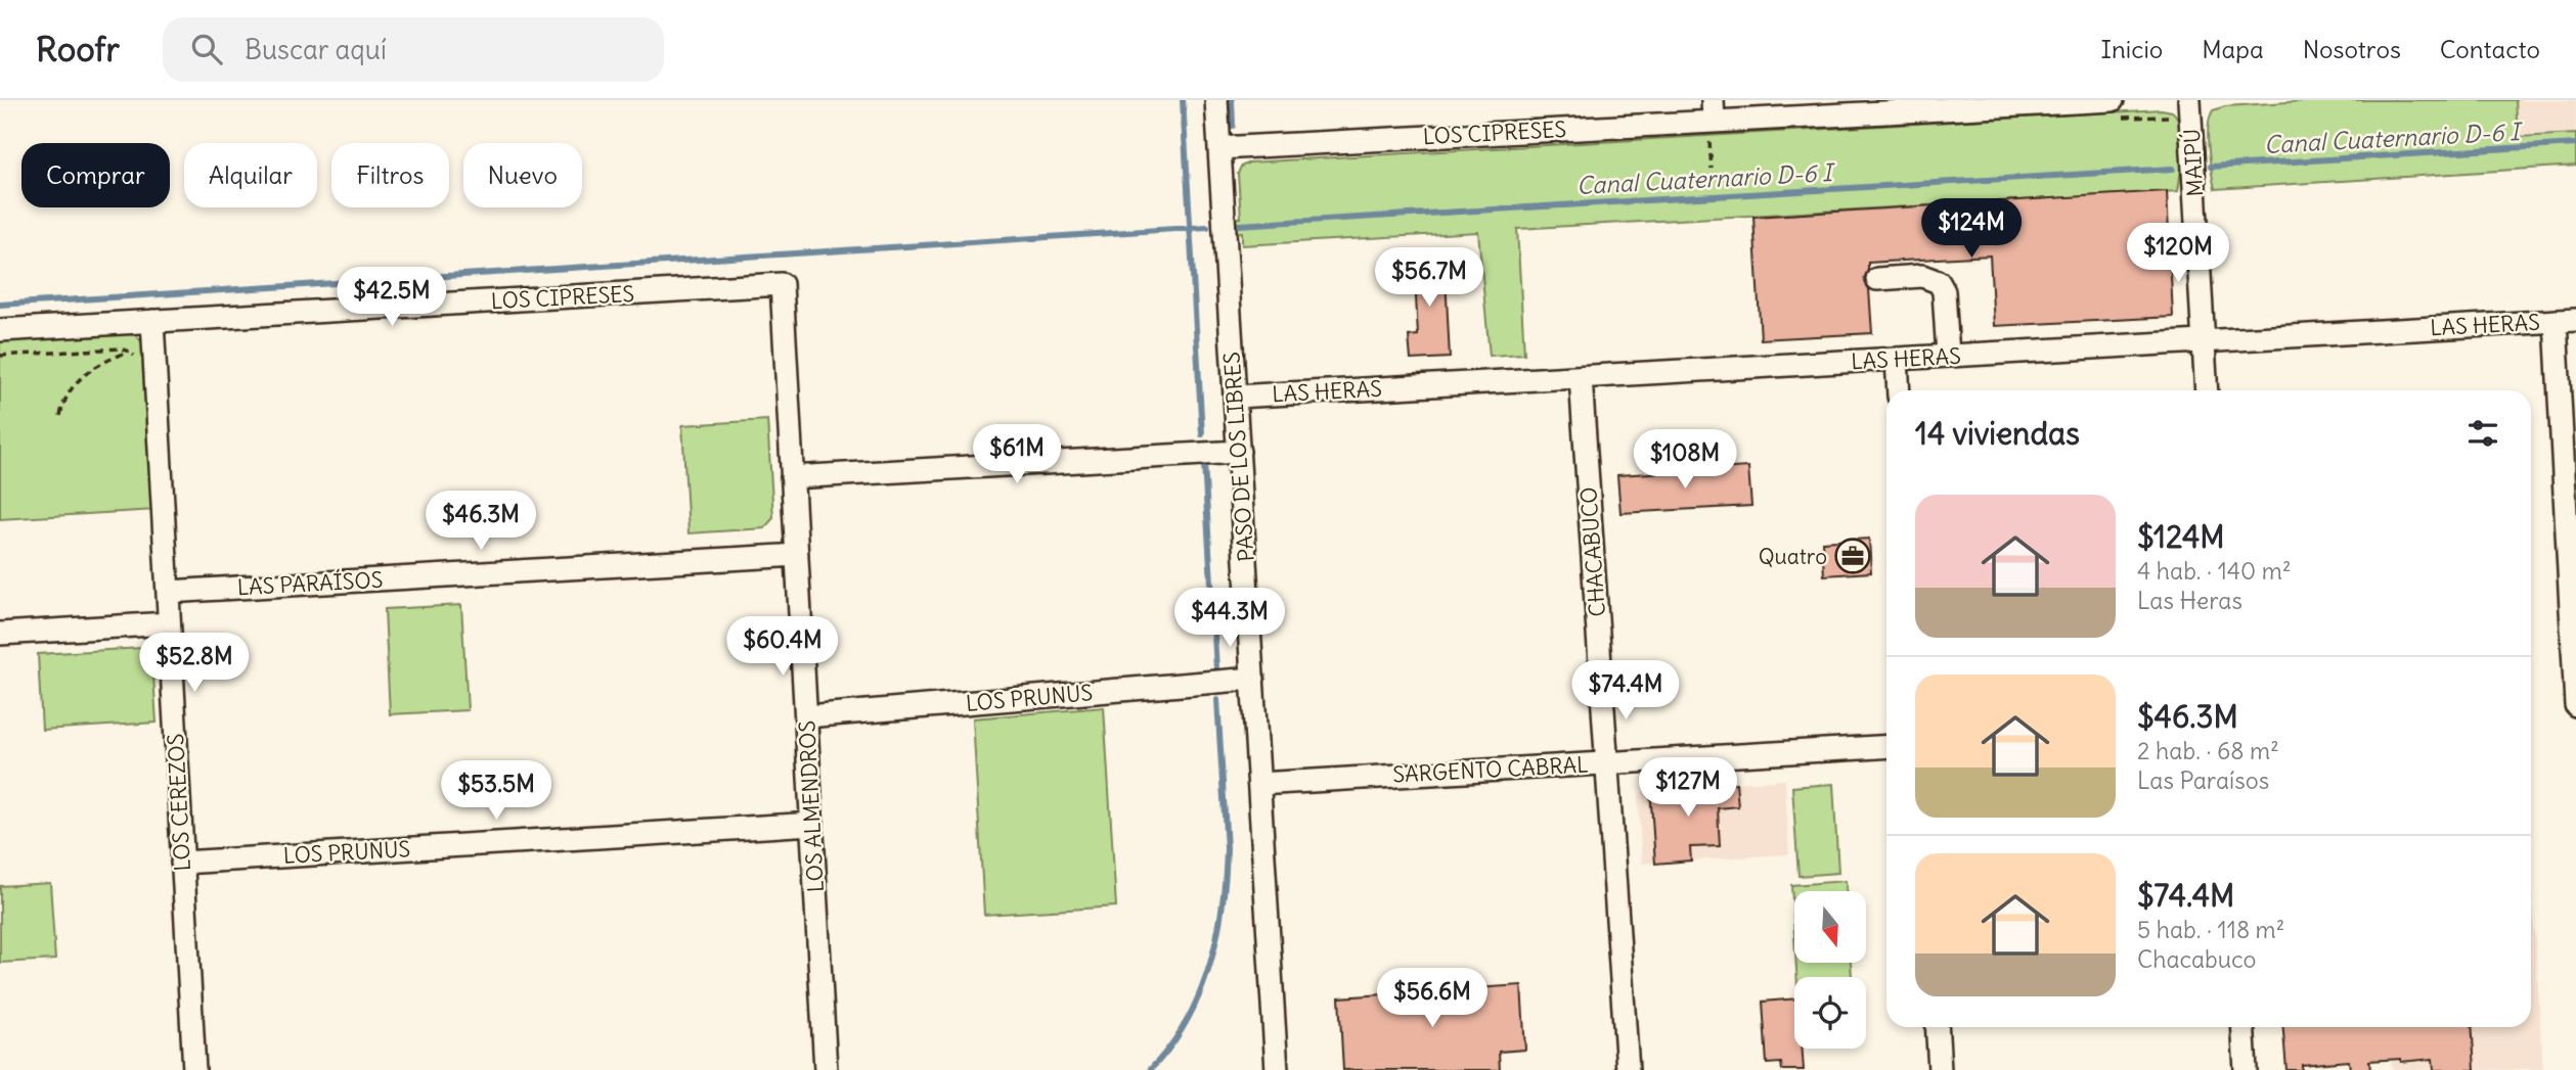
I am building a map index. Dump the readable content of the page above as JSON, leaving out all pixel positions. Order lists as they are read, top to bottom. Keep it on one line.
{"streets":{"street":["LOS CIPRESES","MAIPÚ","LAS HERAS","PASO DE LOS LIBRES","CHACABUCO","LAS PARAÍSOS","LOS PRUNUS","SARGENTO CABRAL","LOS CEREZOS","LOS ALMENDROS"]},"crossings":[["LOS CIPRESES","PASO DE LOS LIBRES"],["LOS CIPRESES","LOS CEREZOS"],["LOS CIPRESES","LOS ALMENDROS"],["MAIPÚ","LAS HERAS"],["LAS HERAS","PASO DE LOS LIBRES"],["LAS HERAS","CHACABUCO"],["PASO DE LOS LIBRES","LOS PRUNUS"],["PASO DE LOS LIBRES","SARGENTO CABRAL"],["CHACABUCO","SARGENTO CABRAL"],["LAS PARAÍSOS","LOS CEREZOS"],["LAS PARAÍSOS","LOS ALMENDROS"],["LOS PRUNUS","LOS CEREZOS"],["LOS PRUNUS","LOS ALMENDROS"]],"water":["Canal Cuaternario D-6 I"],"places":{"office":["Quatro"]},"north":"bottom","page":{"header":"Roofr","search":"Buscar aquí","nav":["Inicio","Mapa","Nosotros","Contacto"],"chip":["Comprar","Alquilar","Filtros","Nuevo"],"price":["$124M","$120M","$56.7M","$42.5M","$61M","$108M","$46.3M","$44.3M","$60.4M","$52.8M","$74.4M","$127M","$53.5M","$56.6M"],"heading":"14 viviendas","list":[{"name":"$124M","note":"4 hab. · 140 m² · Las Heras"},{"name":"$46.3M","note":"2 hab. · 68 m² · Las Paraísos"},{"name":"$74.4M","note":"5 hab. · 118 m² · Chacabuco"}]}}
